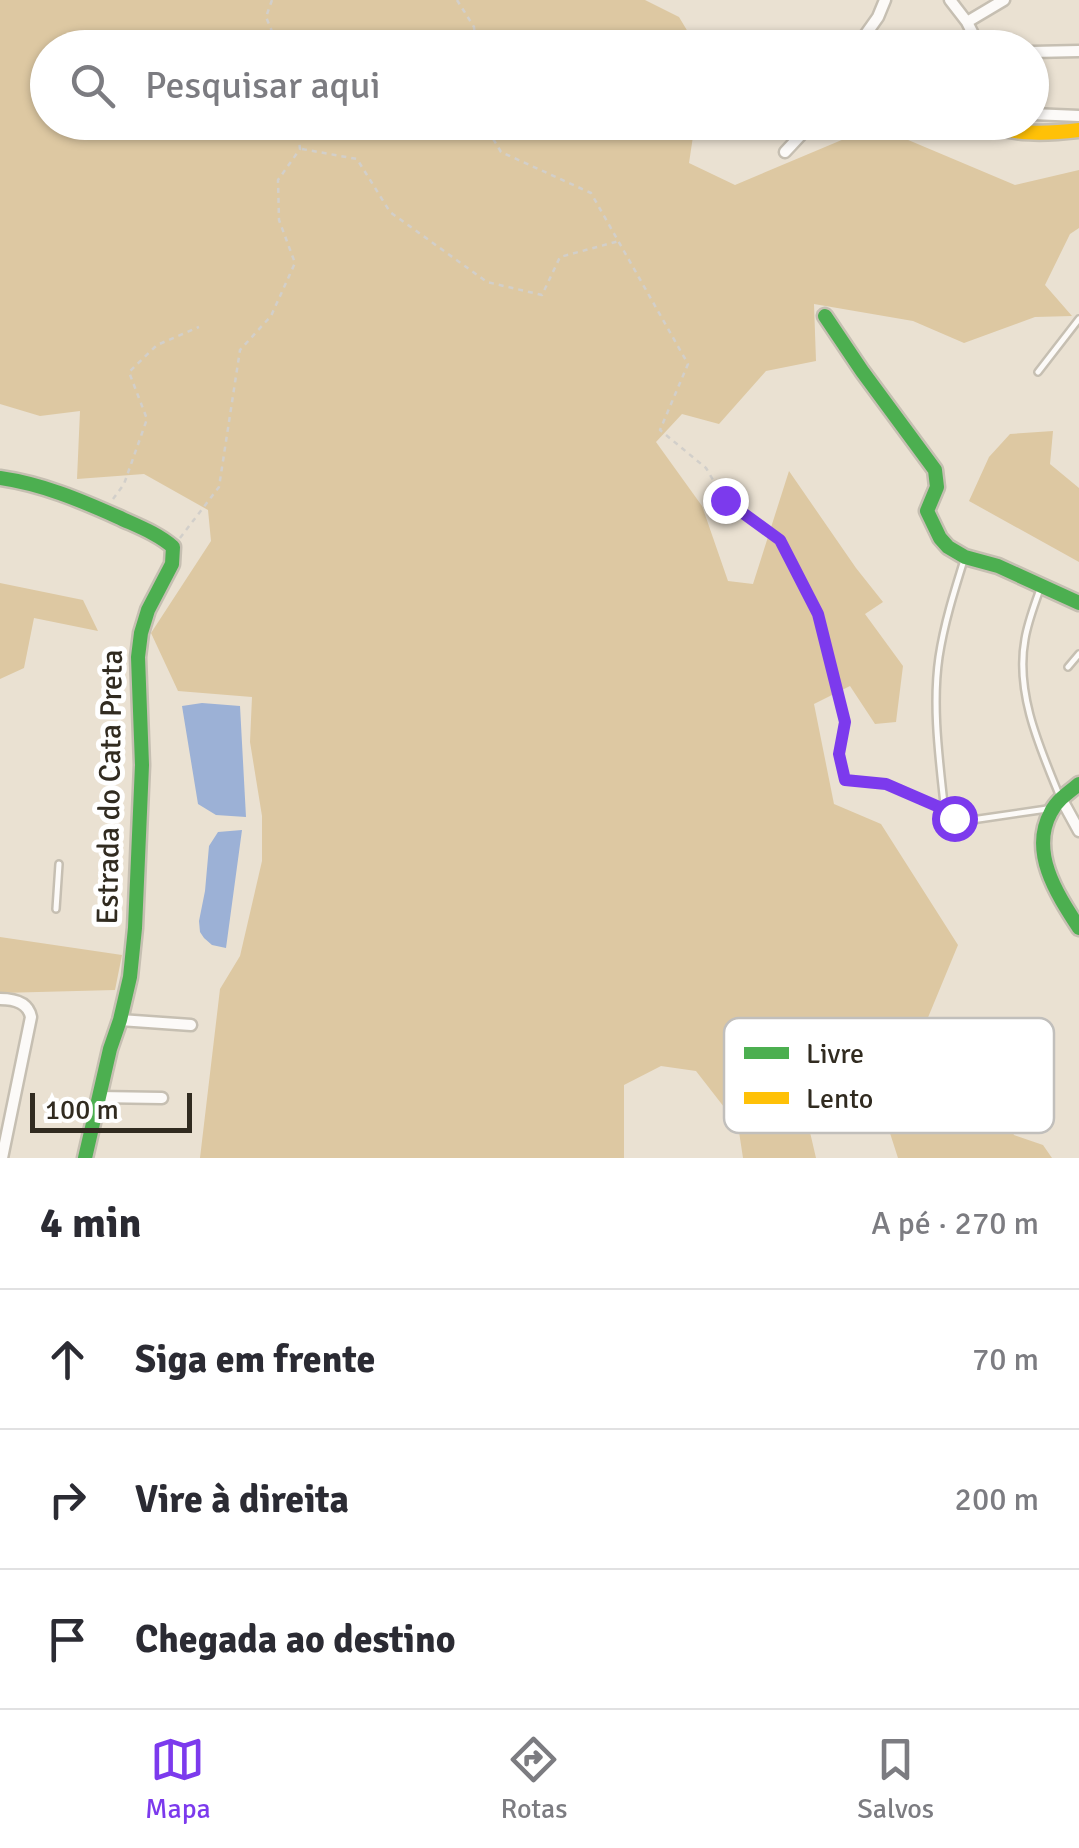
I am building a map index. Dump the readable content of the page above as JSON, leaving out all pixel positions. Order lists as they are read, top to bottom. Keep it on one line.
{"streets":{"street":["Estrada do Cata Preta"]},"legend":["Livre","Lento"],"scale_bar":"100 m","page":{"search":"Pesquisar aqui","scale":"100 m","heading":["4 min","A pé · 270 m"],"list":[["Siga em frente","70 m"],["Vire à direita","200 m"],"Chegada ao destino"],"nav":["Mapa","Rotas","Salvos"]}}
